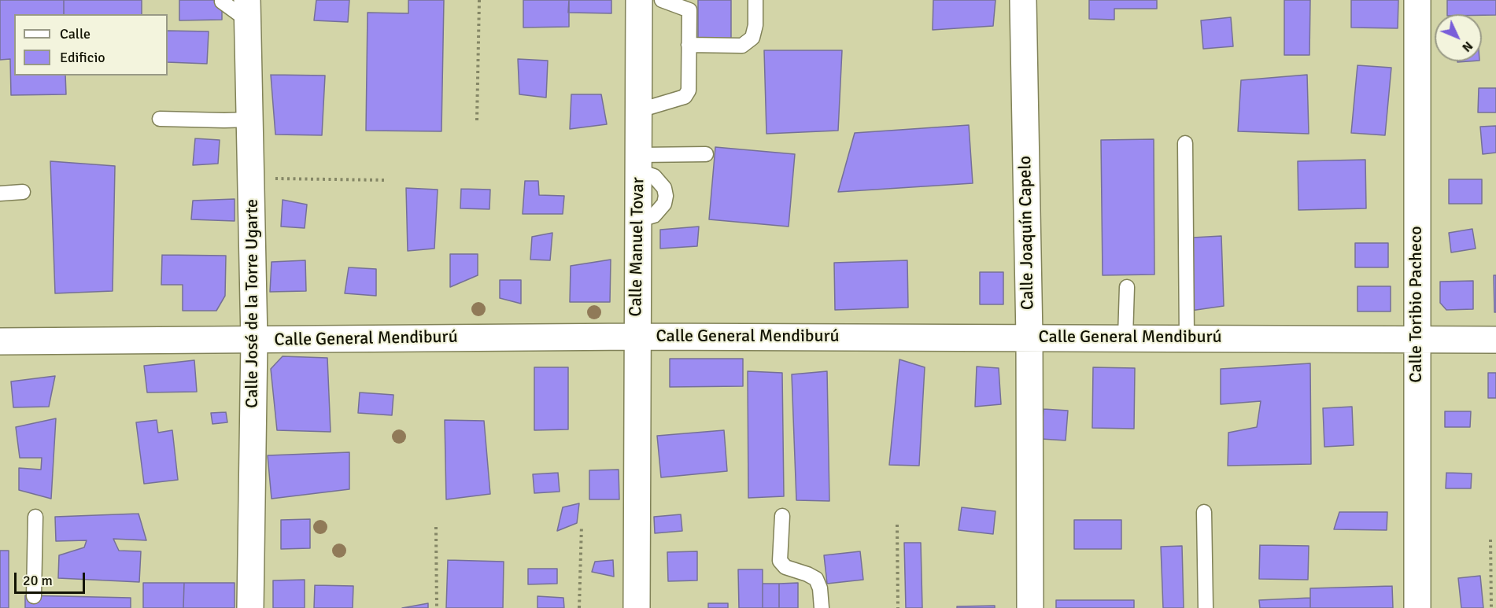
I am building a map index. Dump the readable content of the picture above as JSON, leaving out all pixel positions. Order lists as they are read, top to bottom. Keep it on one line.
{"streets":{"street":["Calle Joaquín Capelo","Calle Manuel Tovar","Calle José de la Torre Ugarte","Calle Toribio Pacheco","Calle General Mendiburú"]},"crossings":[["Calle Joaquín Capelo","Calle General Mendiburú"],["Calle Manuel Tovar","Calle General Mendiburú"],["Calle José de la Torre Ugarte","Calle General Mendiburú"],["Calle Toribio Pacheco","Calle General Mendiburú"]],"legend":["Calle","Edificio"],"scale_bar":"20 m","north":"bottom right"}
